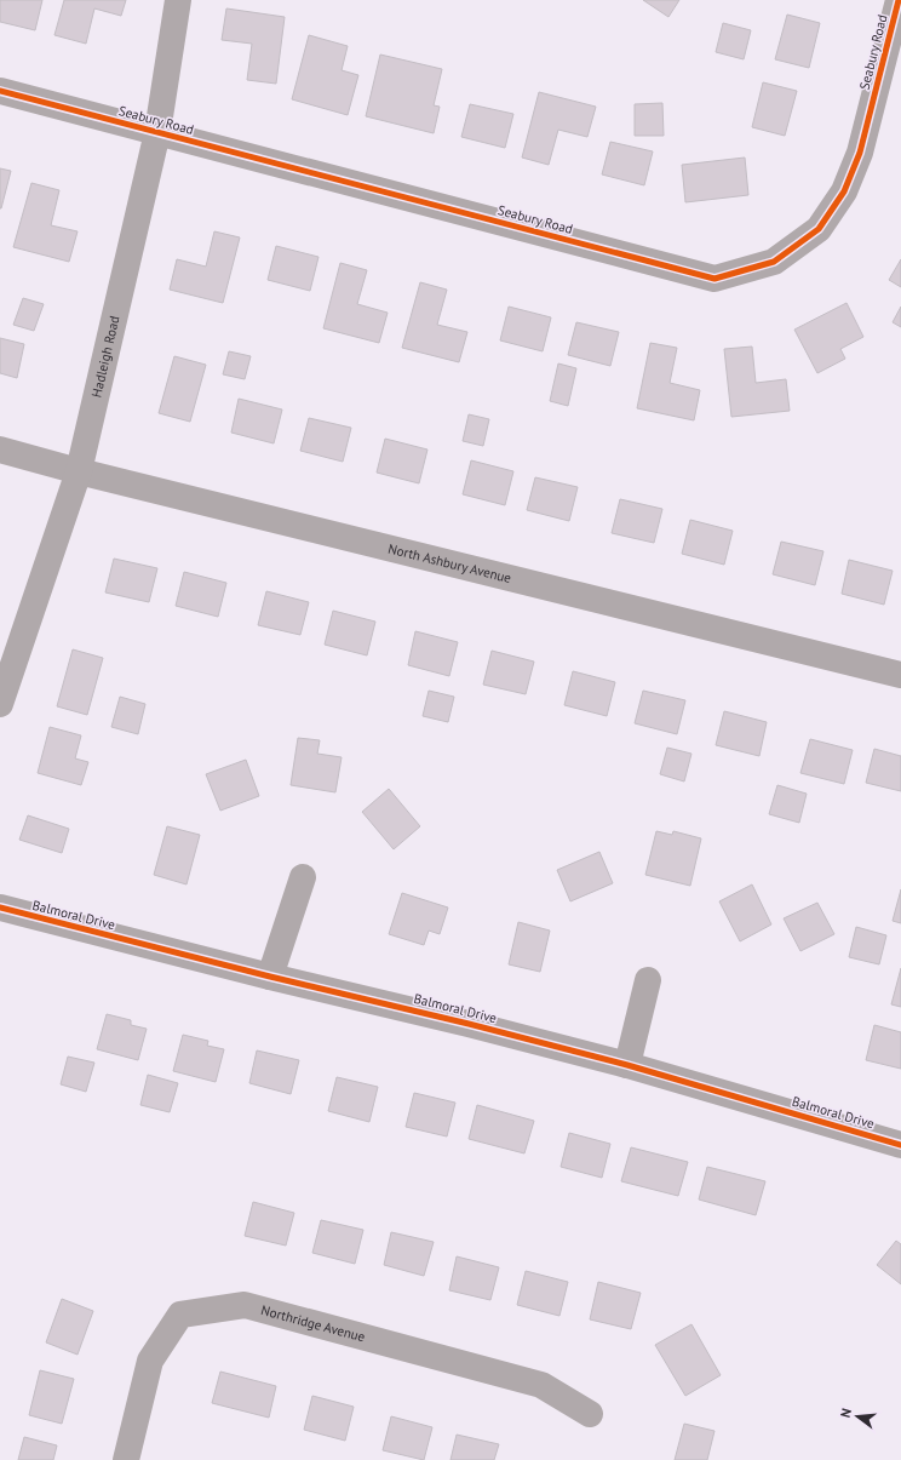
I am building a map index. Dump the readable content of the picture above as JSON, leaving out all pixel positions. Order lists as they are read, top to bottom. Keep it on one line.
{"streets":{"street":["Seabury Road","Hadleigh Road","North Ashbury Avenue","Balmoral Drive","Northridge Avenue"]},"crossings":[["Seabury Road","Hadleigh Road"],["Hadleigh Road","North Ashbury Avenue"]],"north":"left"}
